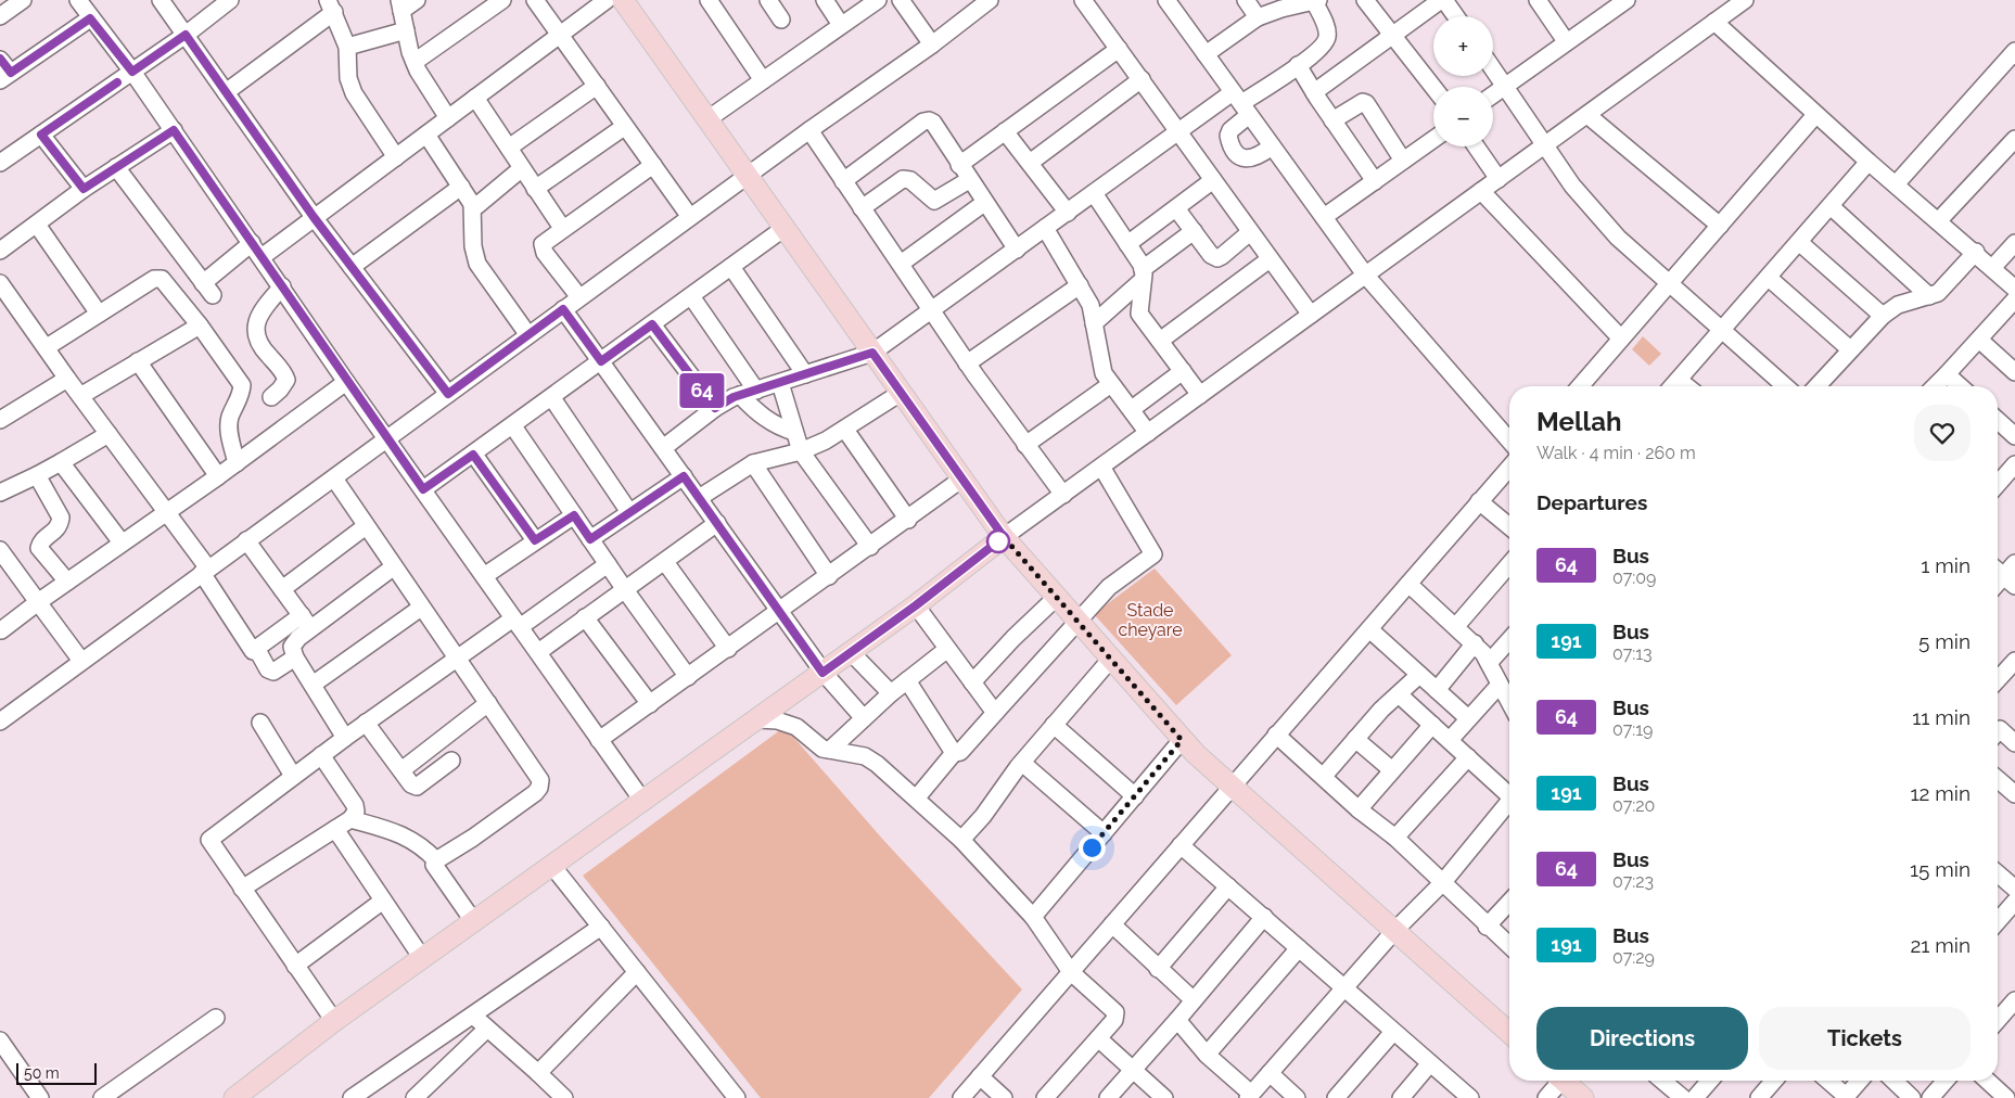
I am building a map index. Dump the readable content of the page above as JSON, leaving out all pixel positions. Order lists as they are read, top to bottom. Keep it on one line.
{"parks":["Stade cheyare"],"lines":["bus line 64"],"scale_bar":"50 m","page":{"on_map":"64","map_buttons":["+","−"],"heading":[["Mellah","Walk · 4 min · 260 m"],"Departures"],"list":[{"mark":"64","name":"Bus","note":"07:09","value":"1 min"},{"mark":"191","name":"Bus","note":"07:13","value":"5 min"},{"mark":"64","name":"Bus","note":"07:19","value":"11 min"},{"mark":"191","name":"Bus","note":"07:20","value":"12 min"},{"mark":"64","name":"Bus","note":"07:23","value":"15 min"},{"mark":"191","name":"Bus","note":"07:29","value":"21 min"}],"buttons":["Directions","Tickets"],"scale":"50 m"}}
